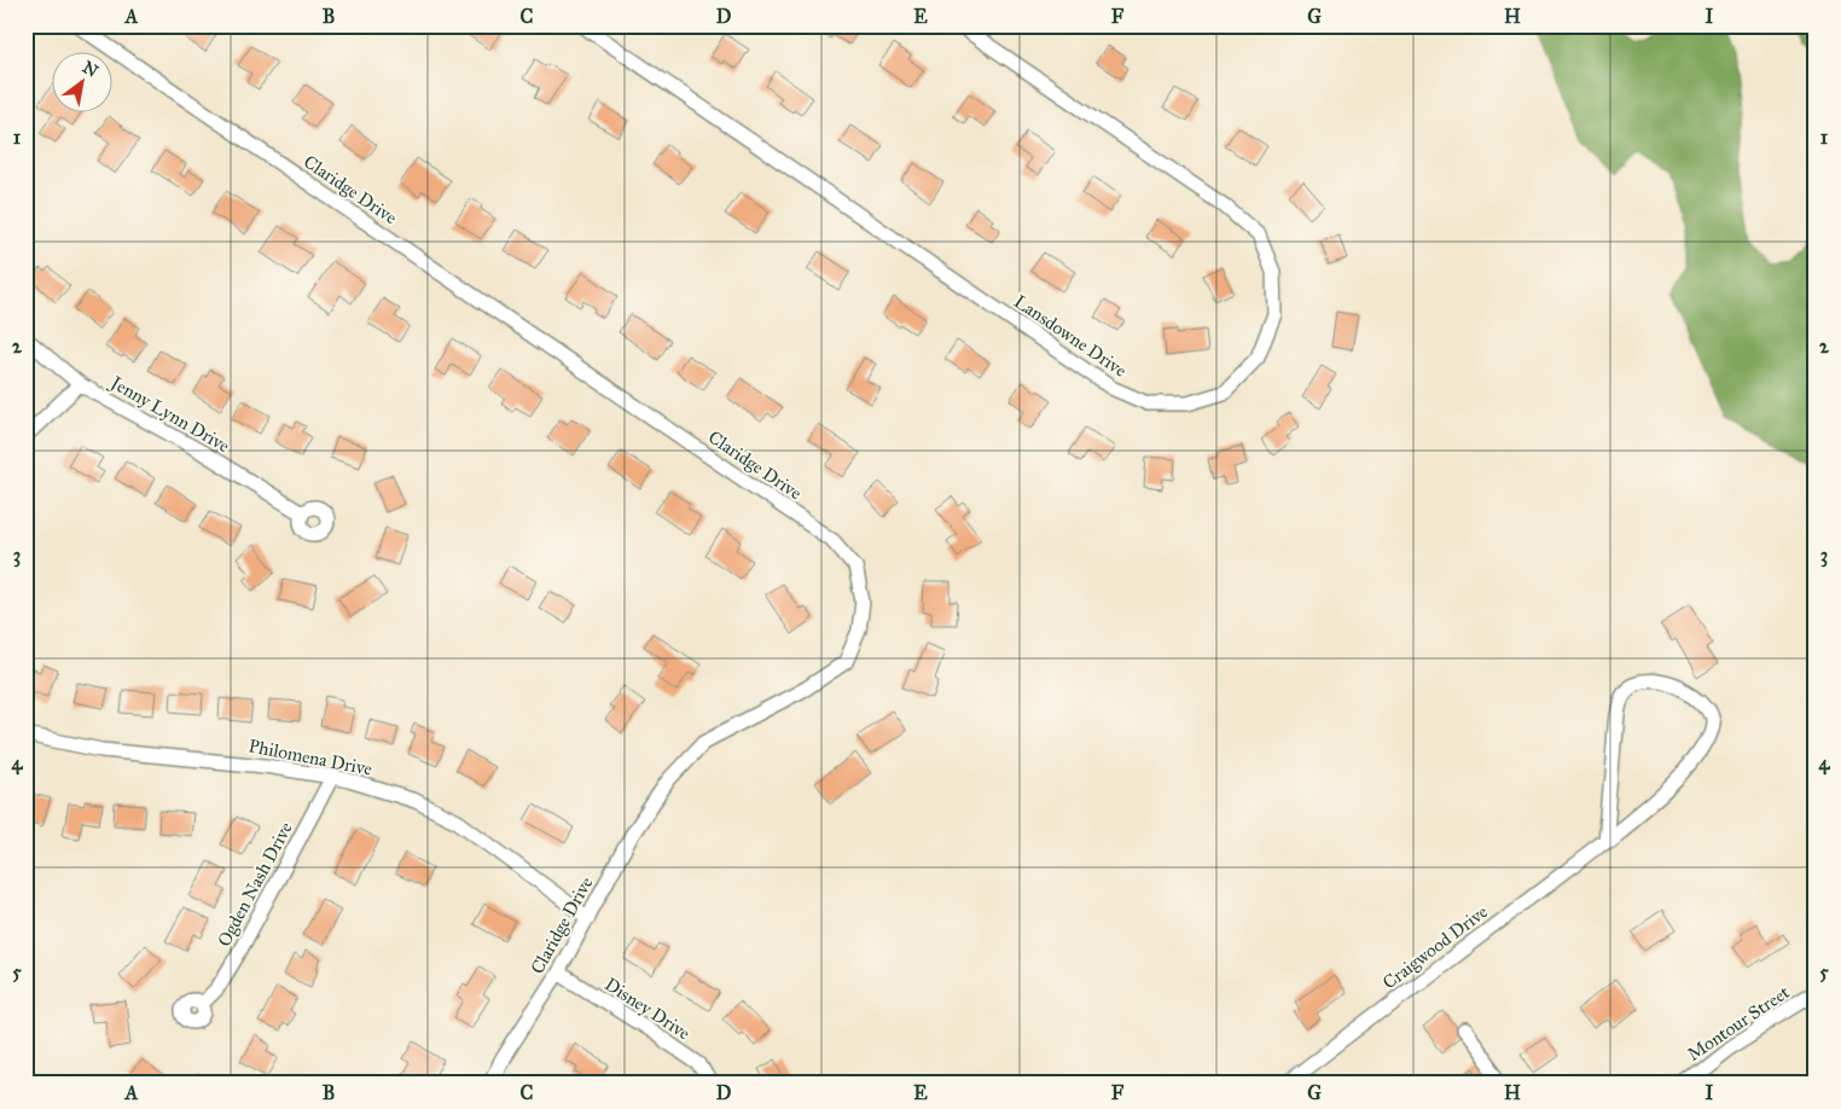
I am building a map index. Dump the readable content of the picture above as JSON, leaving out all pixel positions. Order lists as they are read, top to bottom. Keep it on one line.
{"streets":{"street":["Claridge Drive","Lansdowne Drive","Jenny Lynn Drive","Philomena Drive","Ogden Nash Drive","Craigwood Drive","Disney Drive","Montour Street"]},"crossings":[["Claridge Drive","Philomena Drive"],["Claridge Drive","Disney Drive"],["Philomena Drive","Ogden Nash Drive"]],"north":"top right","grid":{"columns":["A","B","C","D","E","F","G","H","I"],"rows":["1","2","3","4","5"]}}
